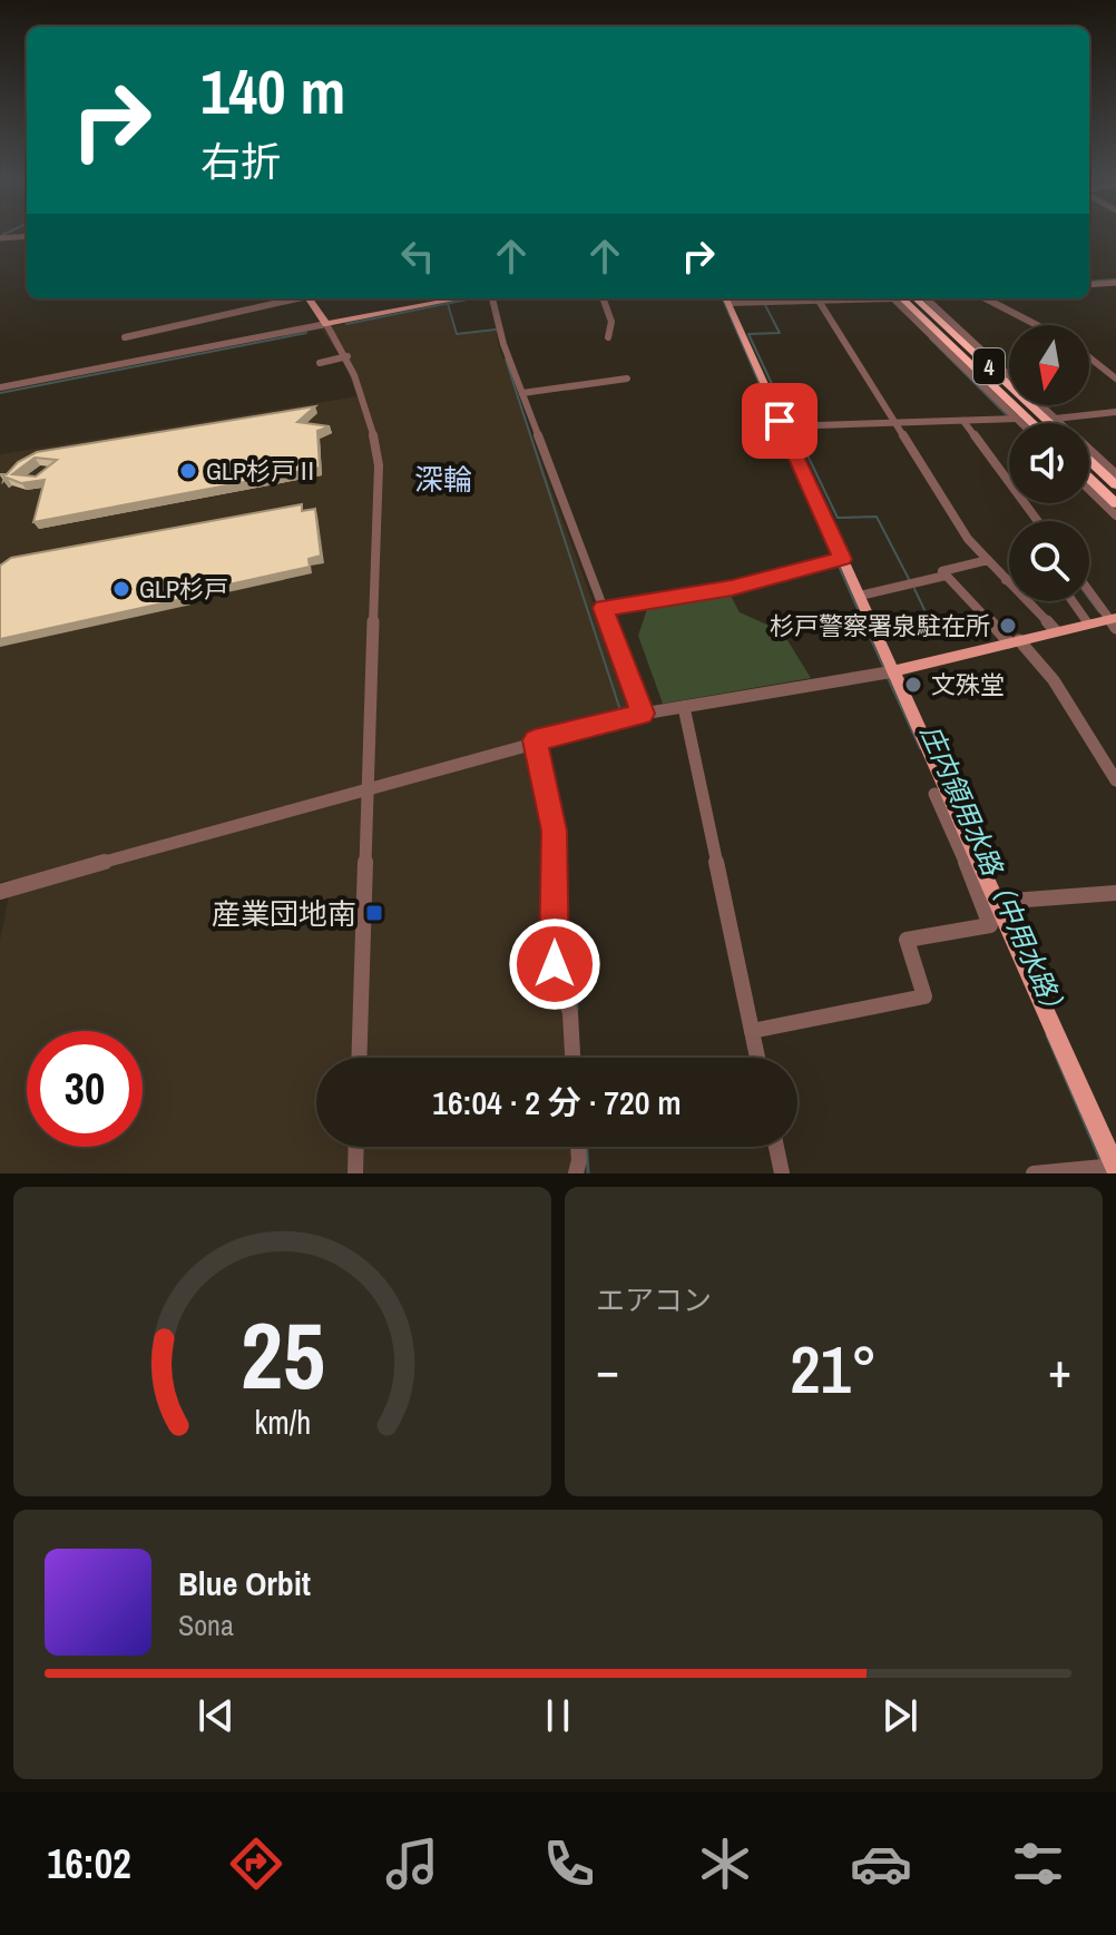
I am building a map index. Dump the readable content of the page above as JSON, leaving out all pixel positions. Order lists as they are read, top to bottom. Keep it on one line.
{"streets":{"highway":["4"]},"districts":["深輪"],"water":["庄内領用水路（中用水路）"],"places":{"other":["GLP杉戸Ⅱ","GLP杉戸","杉戸警察署泉駐在所","文殊堂"],"transit":["産業団地南"]},"north":"bottom","page":{"turn":["140 m","右折"],"limit":"30","trip":"16:04 · 2 分 · 720 m","tile":"エアコン","heat":["−","21°","+"],"song":["Blue Orbit","Sona"],"tabs":"16:02","gauge":["25","km/h"]}}
